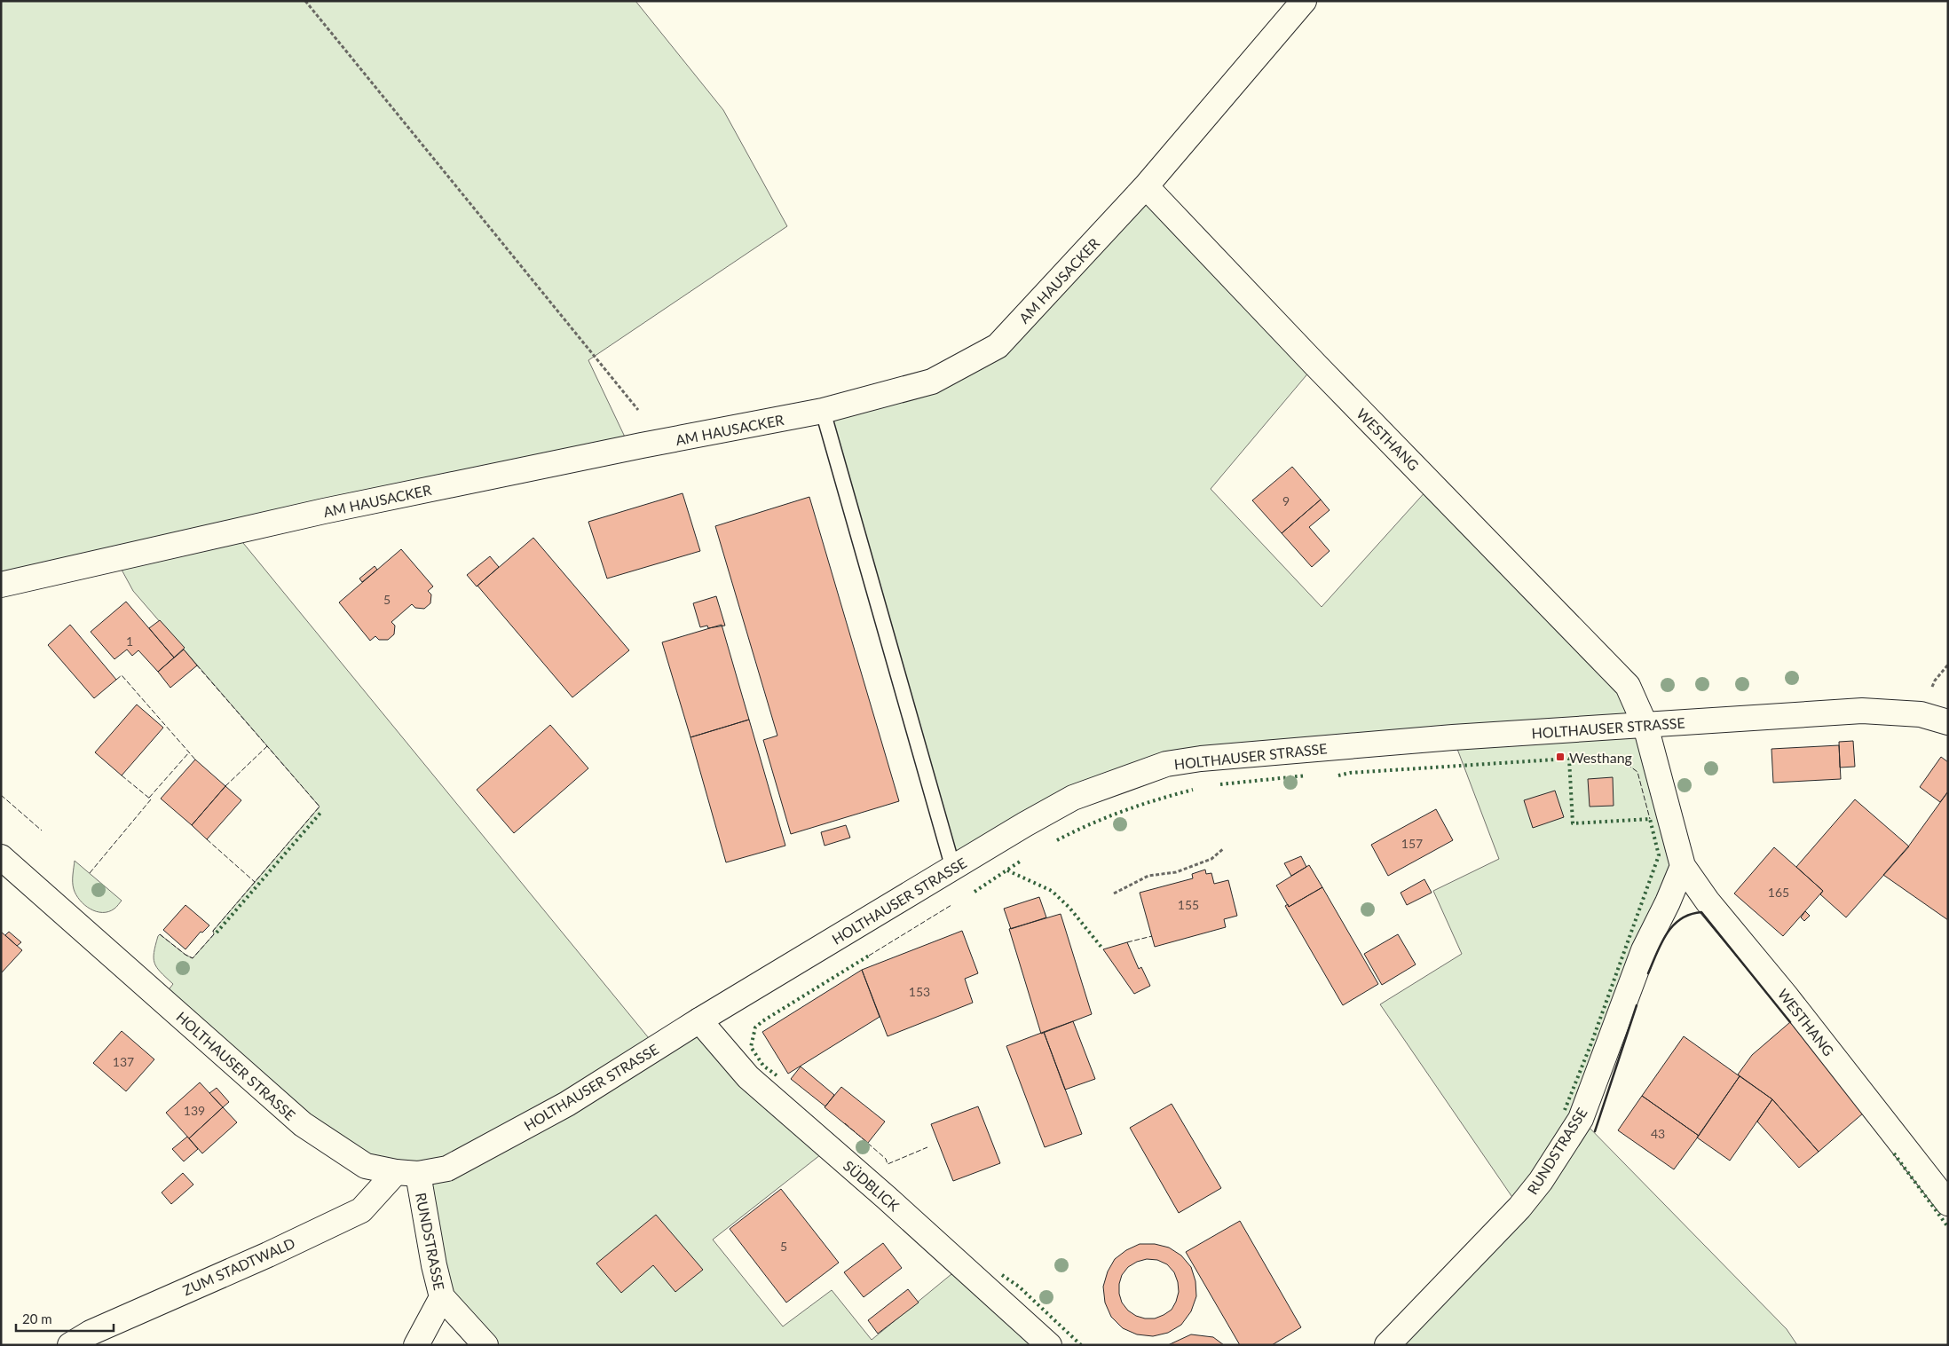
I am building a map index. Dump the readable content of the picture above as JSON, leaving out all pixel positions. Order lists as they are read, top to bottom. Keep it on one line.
{"streets":{"street":["AM HAUSACKER","WESTHANG","HOLTHAUSER STRASSE","RUNDSTRASSE","SÜDBLICK","ZUM STADTWALD"]},"crossings":[["AM HAUSACKER","WESTHANG"],["WESTHANG","HOLTHAUSER STRASSE"],["WESTHANG","RUNDSTRASSE"],["HOLTHAUSER STRASSE","RUNDSTRASSE"],["HOLTHAUSER STRASSE","SÜDBLICK"],["HOLTHAUSER STRASSE","ZUM STADTWALD"],["RUNDSTRASSE","ZUM STADTWALD"]],"places":{"transit":["Westhang"]},"house_numbers":["9","5","1","157","165","155","153","137","139","43","5"],"scale_bar":"20 m"}
